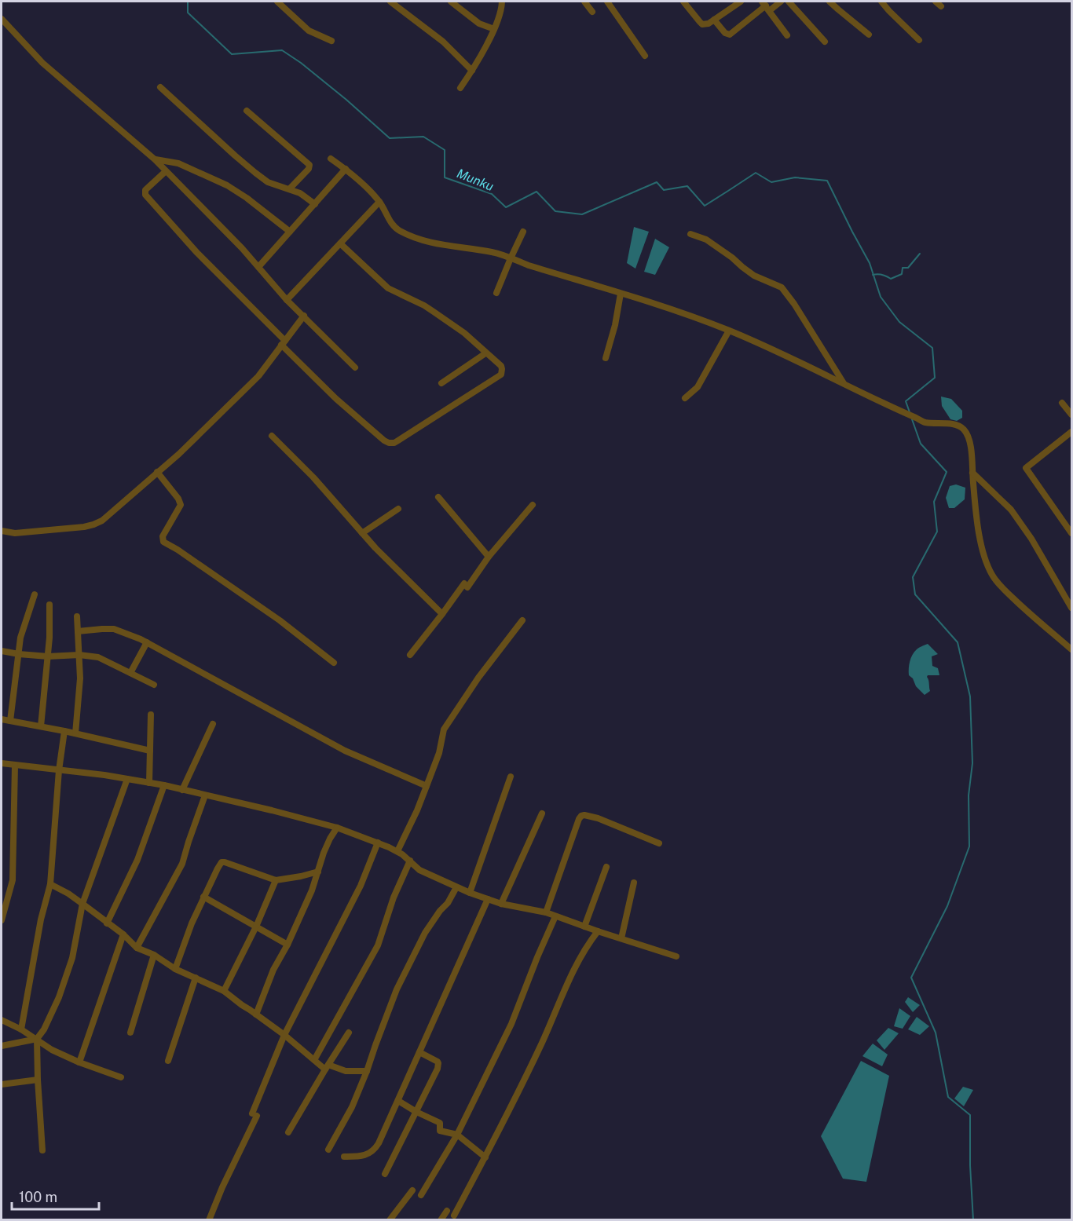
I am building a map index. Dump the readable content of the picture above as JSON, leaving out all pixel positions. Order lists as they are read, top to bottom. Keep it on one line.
{"water":["Munku"],"scale_bar":"100 m"}
